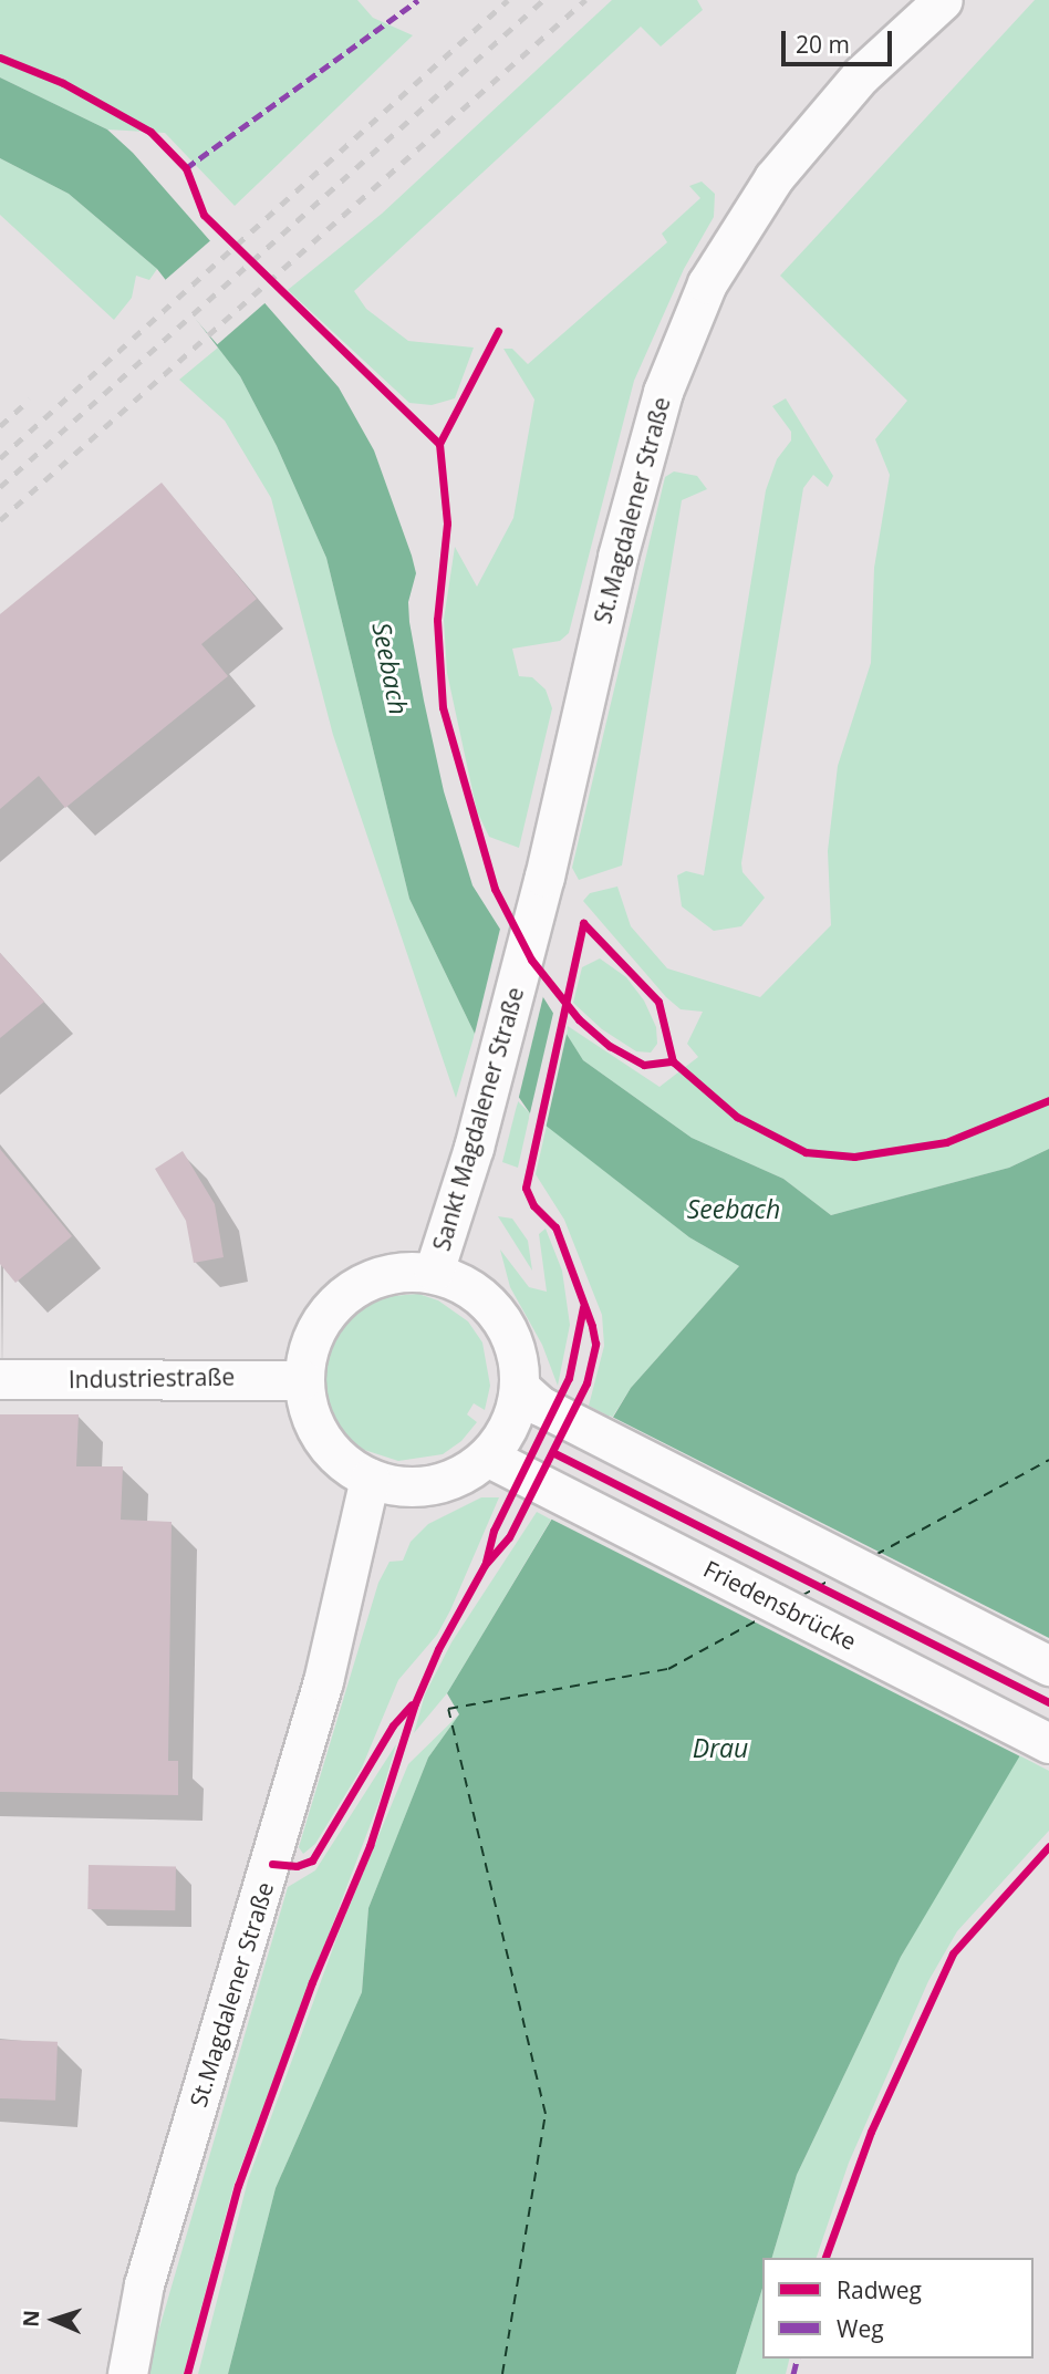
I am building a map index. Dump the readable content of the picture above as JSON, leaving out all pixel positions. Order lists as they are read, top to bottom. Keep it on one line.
{"streets":{"street":["St.Magdalener Straße","Sankt Magdalener Straße","Industriestraße","Friedensbrücke"]},"crossings":[["St.Magdalener Straße","Sankt Magdalener Straße"],["St.Magdalener Straße","Industriestraße"],["St.Magdalener Straße","Friedensbrücke"],["Sankt Magdalener Straße","Industriestraße"],["Sankt Magdalener Straße","Friedensbrücke"],["Industriestraße","Friedensbrücke"]],"water":["Seebach","Drau"],"legend":["Radweg","Weg"],"scale_bar":"20 m","north":"left"}
